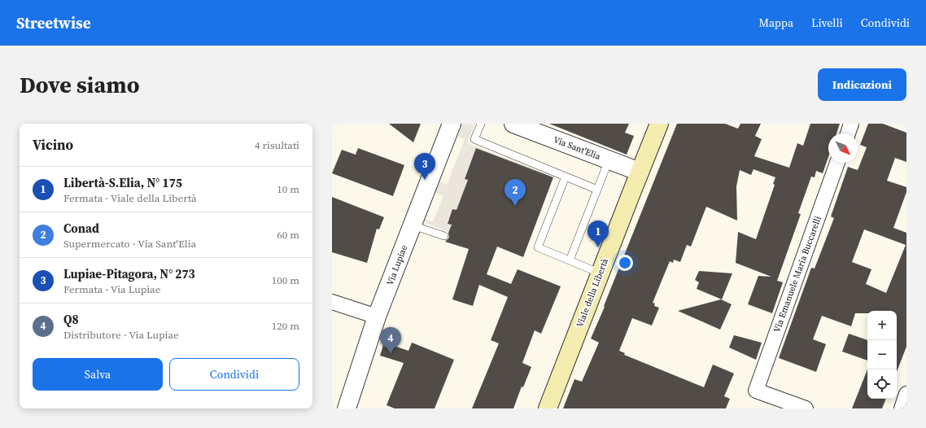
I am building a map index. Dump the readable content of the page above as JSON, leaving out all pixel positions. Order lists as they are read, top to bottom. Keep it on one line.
{"streets":{"main road":["Viale della Libertà"],"street":["Via Sant'Elia","Via Lupiae","Via Emanuele Maria Buccarelli"]},"crossings":[["Via Sant'Elia","Viale della Libertà"]],"north":"bottom right","page":{"header":"Streetwise","nav":["Mappa","Livelli","Condividi"],"buttons":["Indicazioni",["Salva","Condividi"]],"title":"Dove siamo","heading":["Vicino","4 risultati"],"pins":["3","2","1","4"],"list":[{"mark":"1","name":"Libertà-S.Elia, N° 175","note":"Fermata · Viale della Libertà","value":"10 m"},{"mark":"2","name":"Conad","note":"Supermercato · Via Sant'Elia","value":"60 m"},{"mark":"3","name":"Lupiae-Pitagora, N° 273","note":"Fermata · Via Lupiae","value":"100 m"},{"mark":"4","name":"Q8","note":"Distributore · Via Lupiae","value":"120 m"}],"map_buttons":["+","−"]}}
